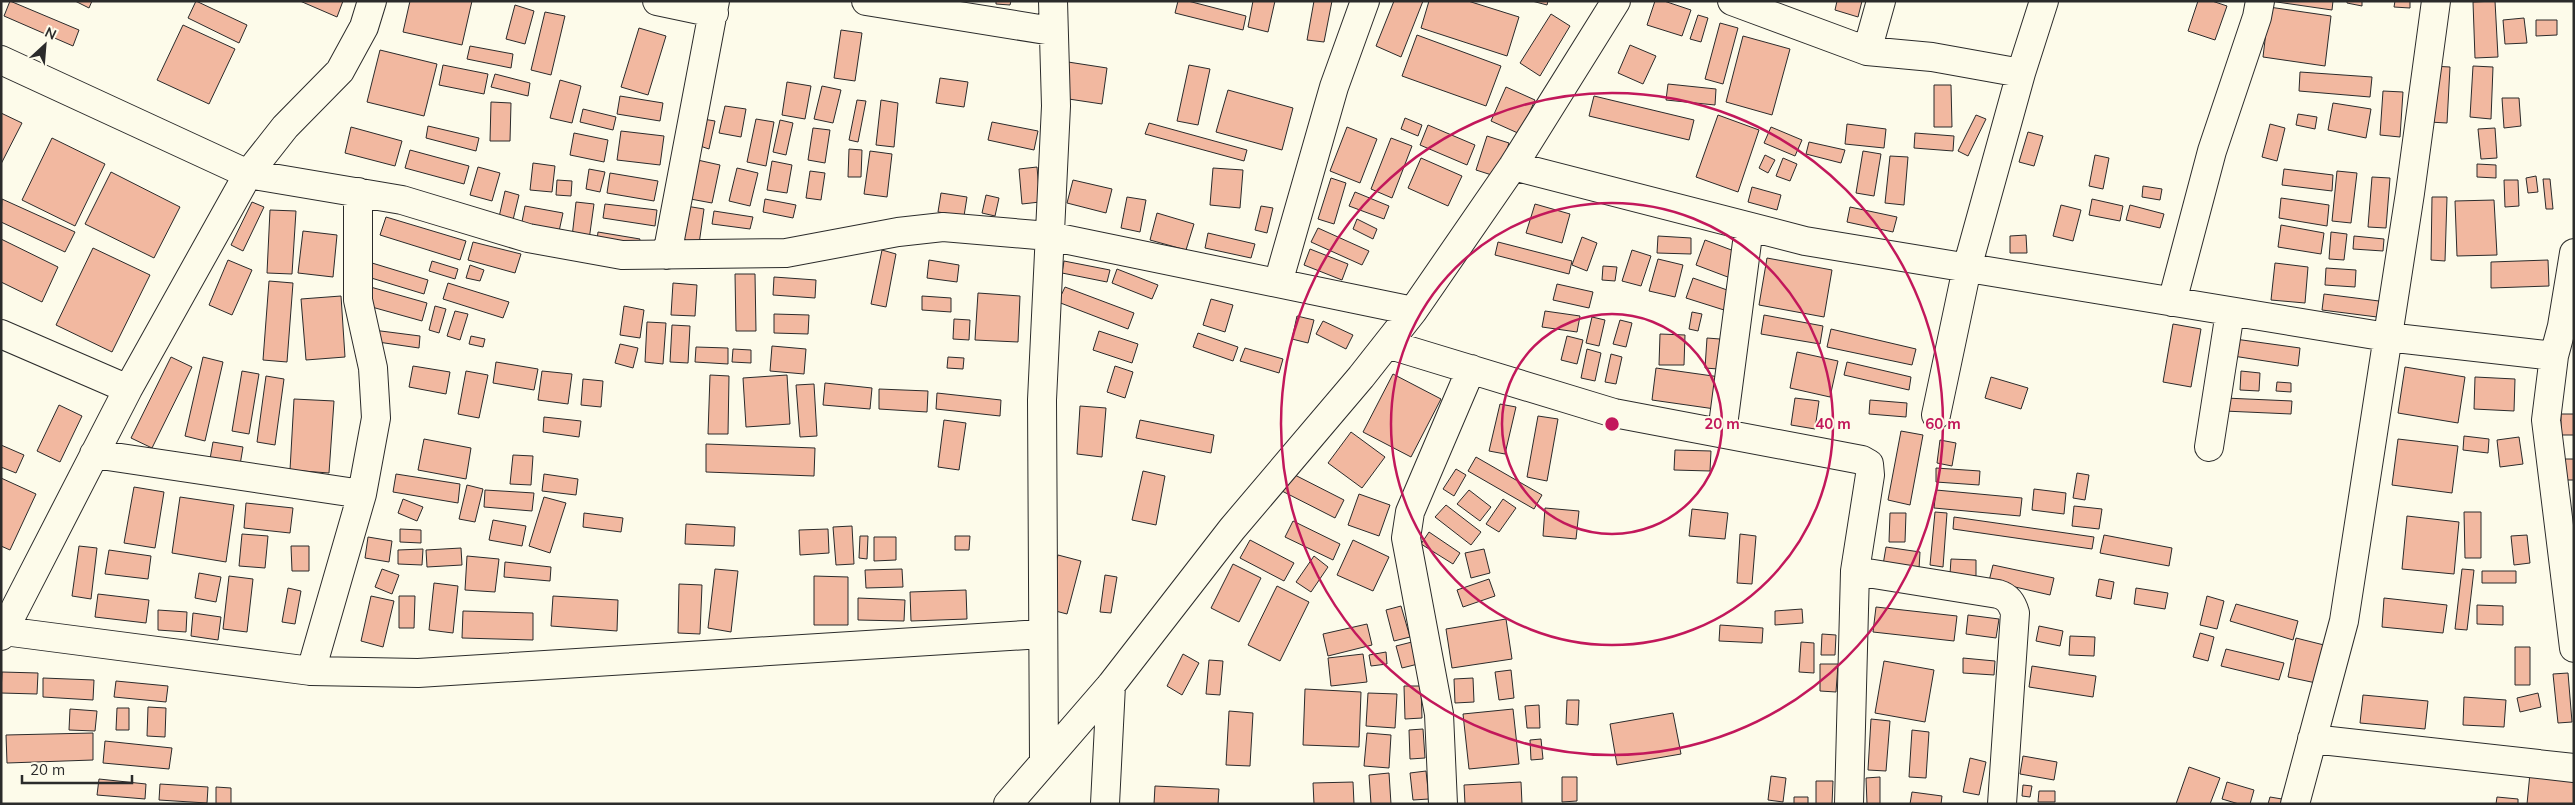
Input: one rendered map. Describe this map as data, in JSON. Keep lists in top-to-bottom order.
{
  "scale_bar": "20 m",
  "north": "top right",
  "rings": ["20 m", "40 m", "60 m"]
}
